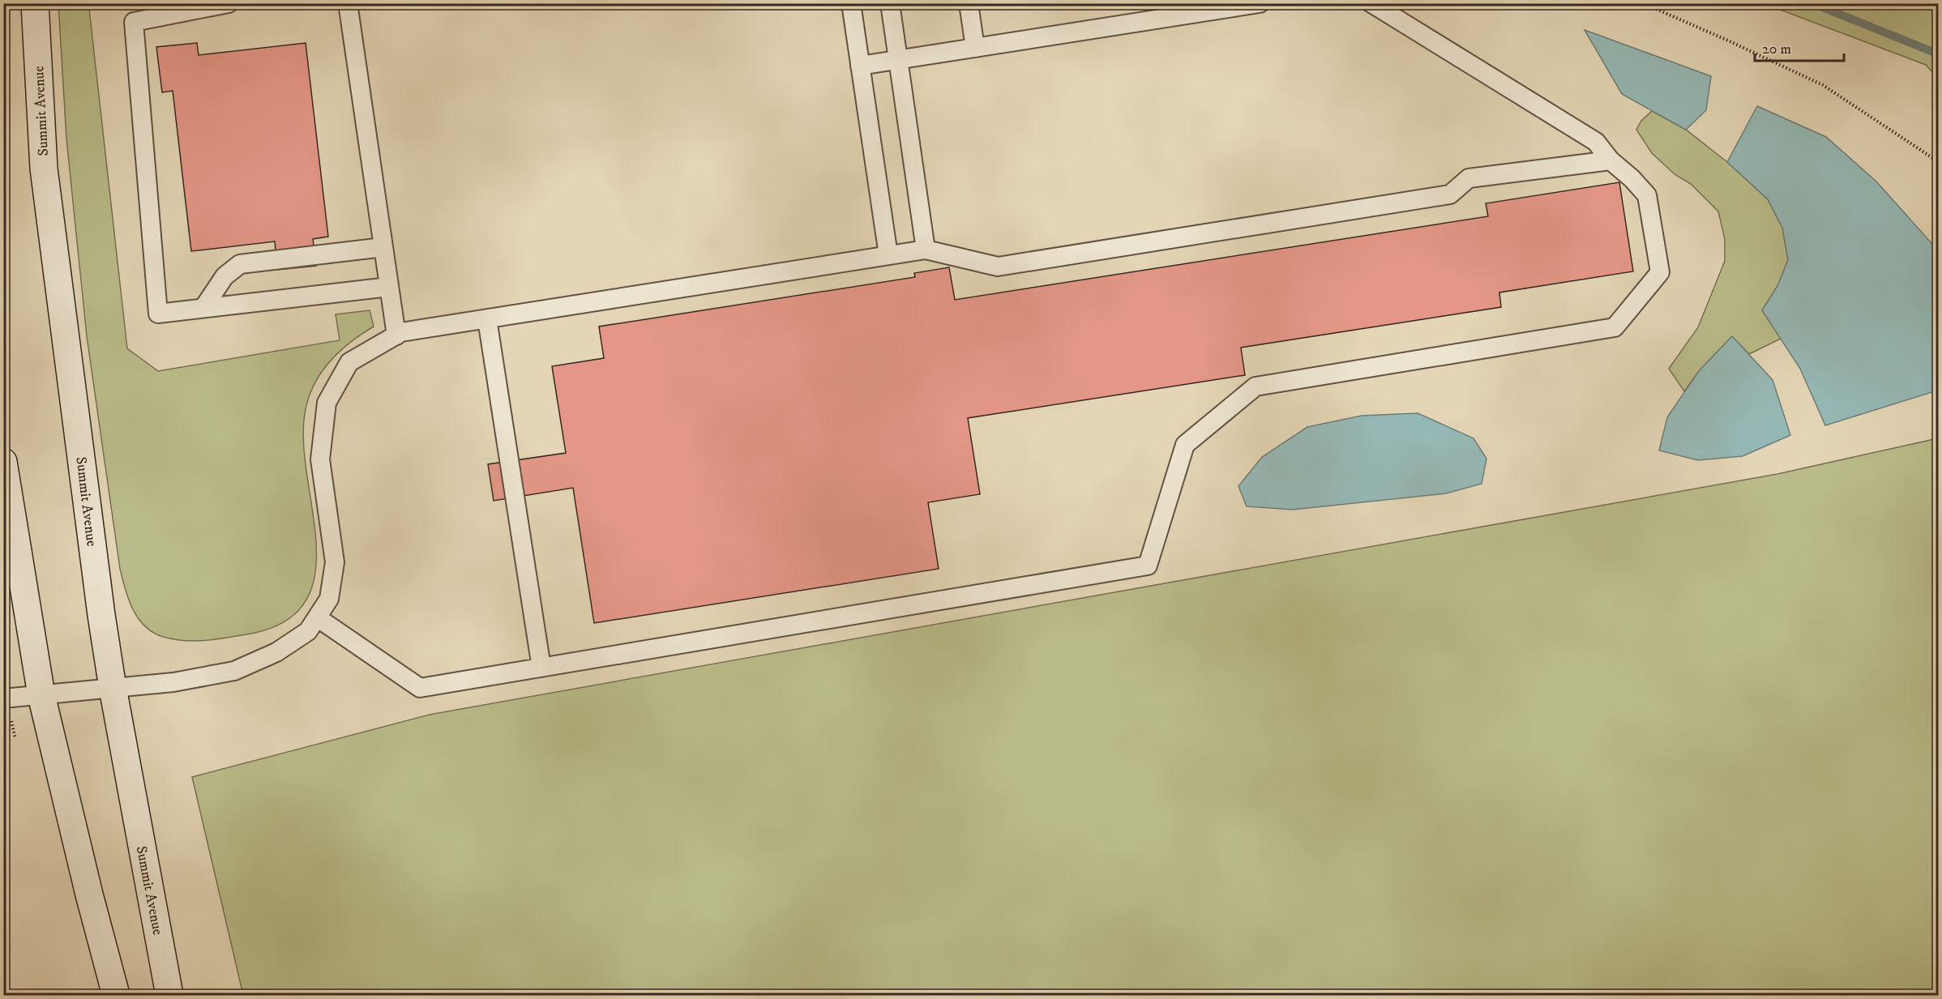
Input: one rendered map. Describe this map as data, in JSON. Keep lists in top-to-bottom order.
{
  "streets": {
    "main road": ["Summit Avenue"]
  },
  "scale_bar": "20 m"
}
